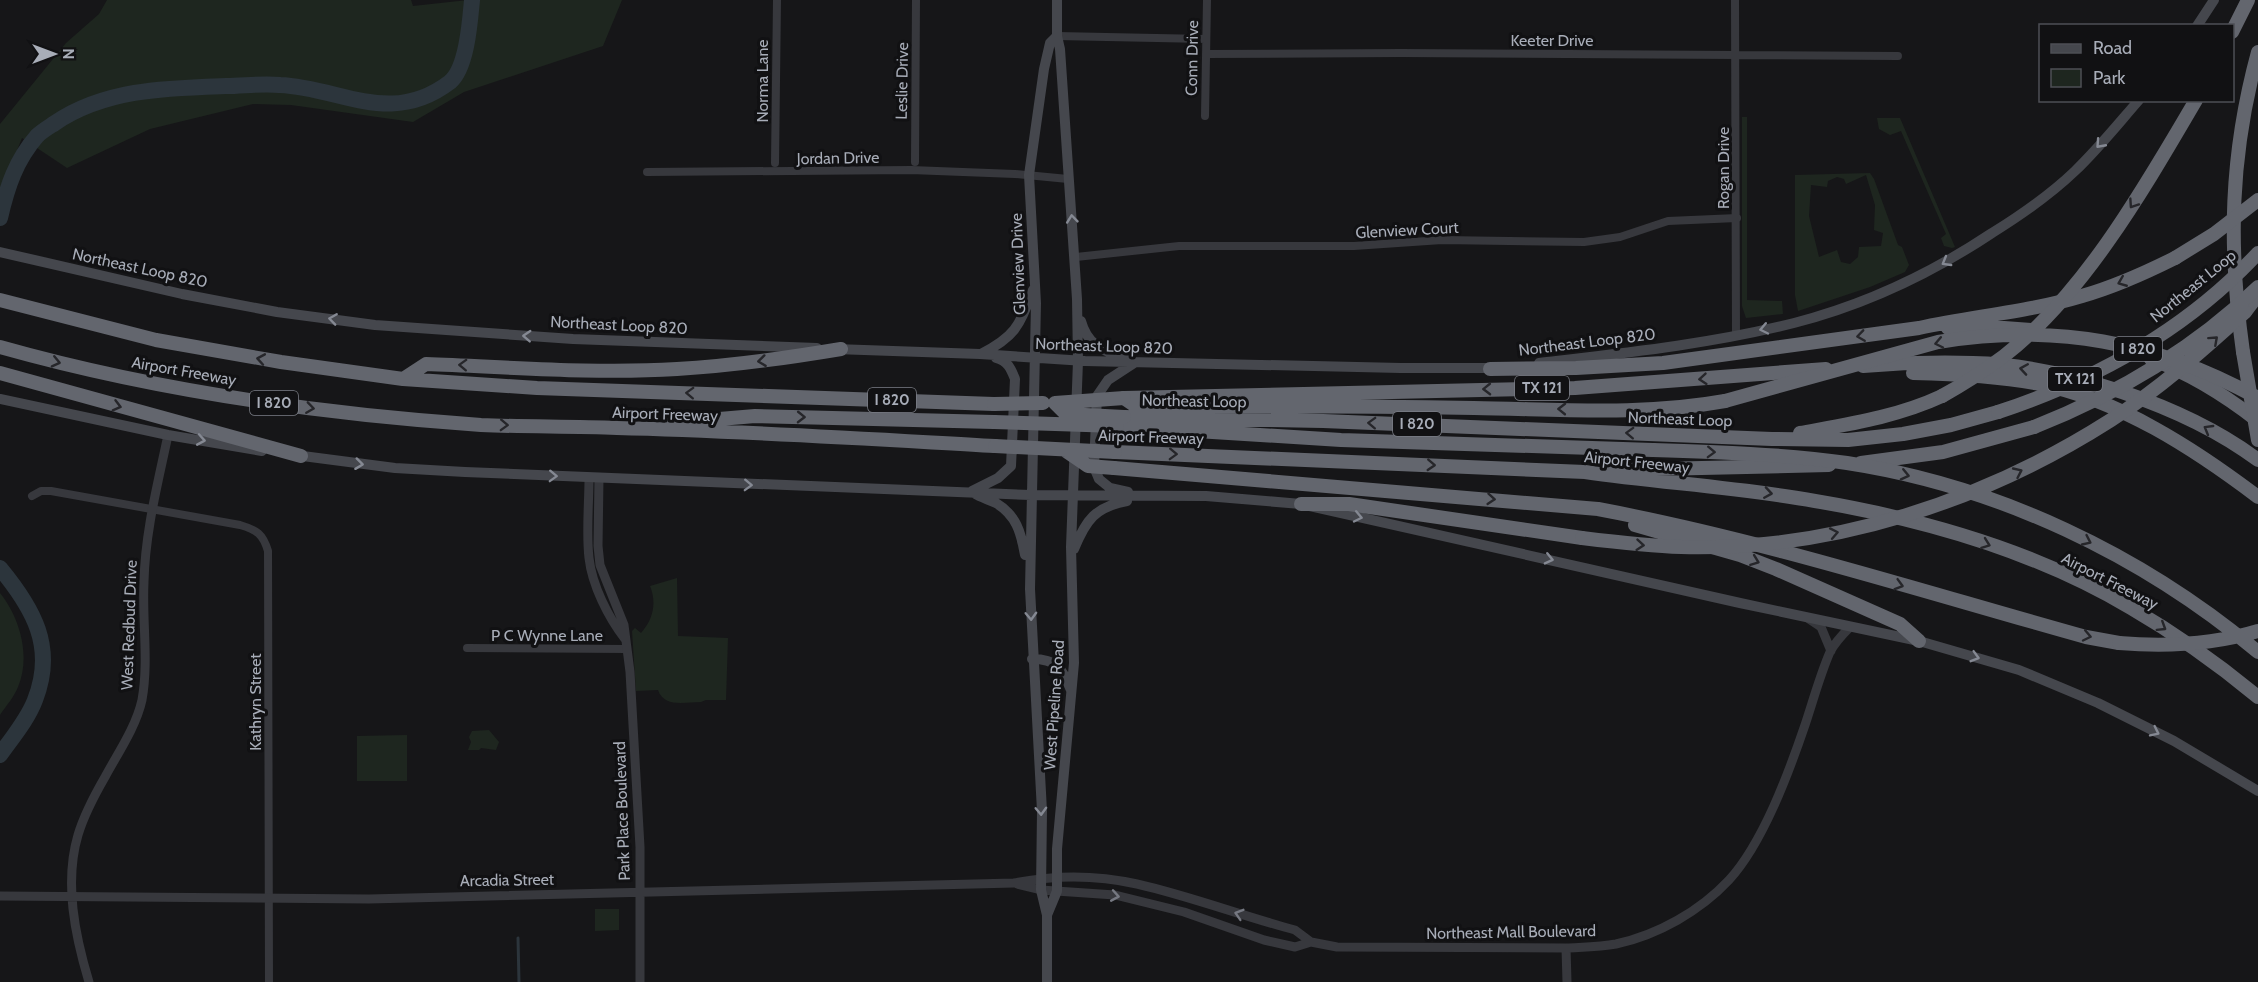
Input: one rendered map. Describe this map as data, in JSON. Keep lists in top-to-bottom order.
{
  "streets": {
    "highway": [
      "Northeast Loop",
      "I 820",
      "Airport Freeway",
      "TX 121"
    ],
    "main road": ["Glenview Drive", "Northeast Loop 820", "West Pipeline Road"],
    "street": [
      "Keeter Drive",
      "Conn Drive",
      "Norma Lane",
      "Leslie Drive",
      "Jordan Drive",
      "Rogan Drive",
      "Glenview Court",
      "West Redbud Drive",
      "P C Wynne Lane",
      "Kathryn Street",
      "Park Place Boulevard",
      "Arcadia Street",
      "Northeast Mall Boulevard"
    ]
  },
  "crossings": [
    ["Keeter Drive", "Conn Drive"],
    ["Keeter Drive", "Rogan Drive"],
    ["Jordan Drive", "Glenview Drive"],
    ["Rogan Drive", "Glenview Court"],
    ["Rogan Drive", "Northeast Loop 820"],
    ["Glenview Court", "Glenview Drive"],
    ["Glenview Drive", "Northeast Loop 820"],
    ["Glenview Drive", "West Pipeline Road"],
    ["Northeast Loop", "Airport Freeway"],
    ["I 820", "Airport Freeway"],
    ["West Redbud Drive", "Kathryn Street"],
    ["West Redbud Drive", "Arcadia Street"],
    ["P C Wynne Lane", "Park Place Boulevard"],
    ["Kathryn Street", "Arcadia Street"],
    ["West Pipeline Road", "Arcadia Street"],
    ["West Pipeline Road", "Northeast Mall Boulevard"],
    ["Park Place Boulevard", "Arcadia Street"],
    ["Arcadia Street", "Northeast Mall Boulevard"]
  ],
  "one_way": ["Northeast Loop 820"],
  "legend": ["Road", "Park"],
  "north": "right"
}
